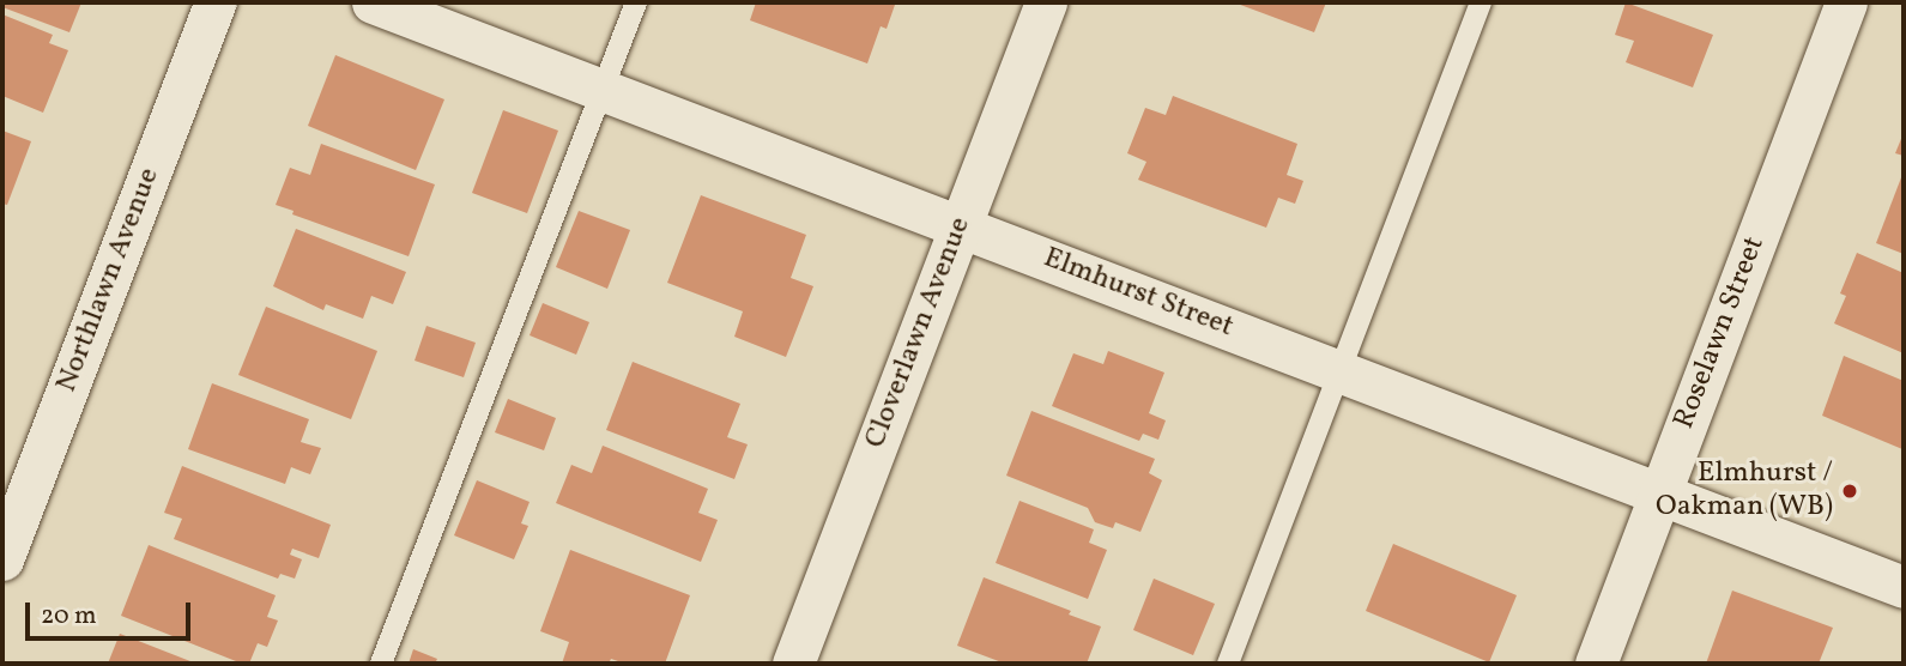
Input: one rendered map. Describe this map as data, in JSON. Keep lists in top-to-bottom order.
{
  "streets": {
    "street": [
      "Northlawn Avenue",
      "Elmhurst Street",
      "Cloverlawn Avenue",
      "Roselawn Street"
    ]
  },
  "crossings": [
    ["Elmhurst Street", "Cloverlawn Avenue"],
    ["Elmhurst Street", "Roselawn Street"]
  ],
  "places": ["Elmhurst / Oakman (WB)"],
  "scale_bar": "20 m"
}
